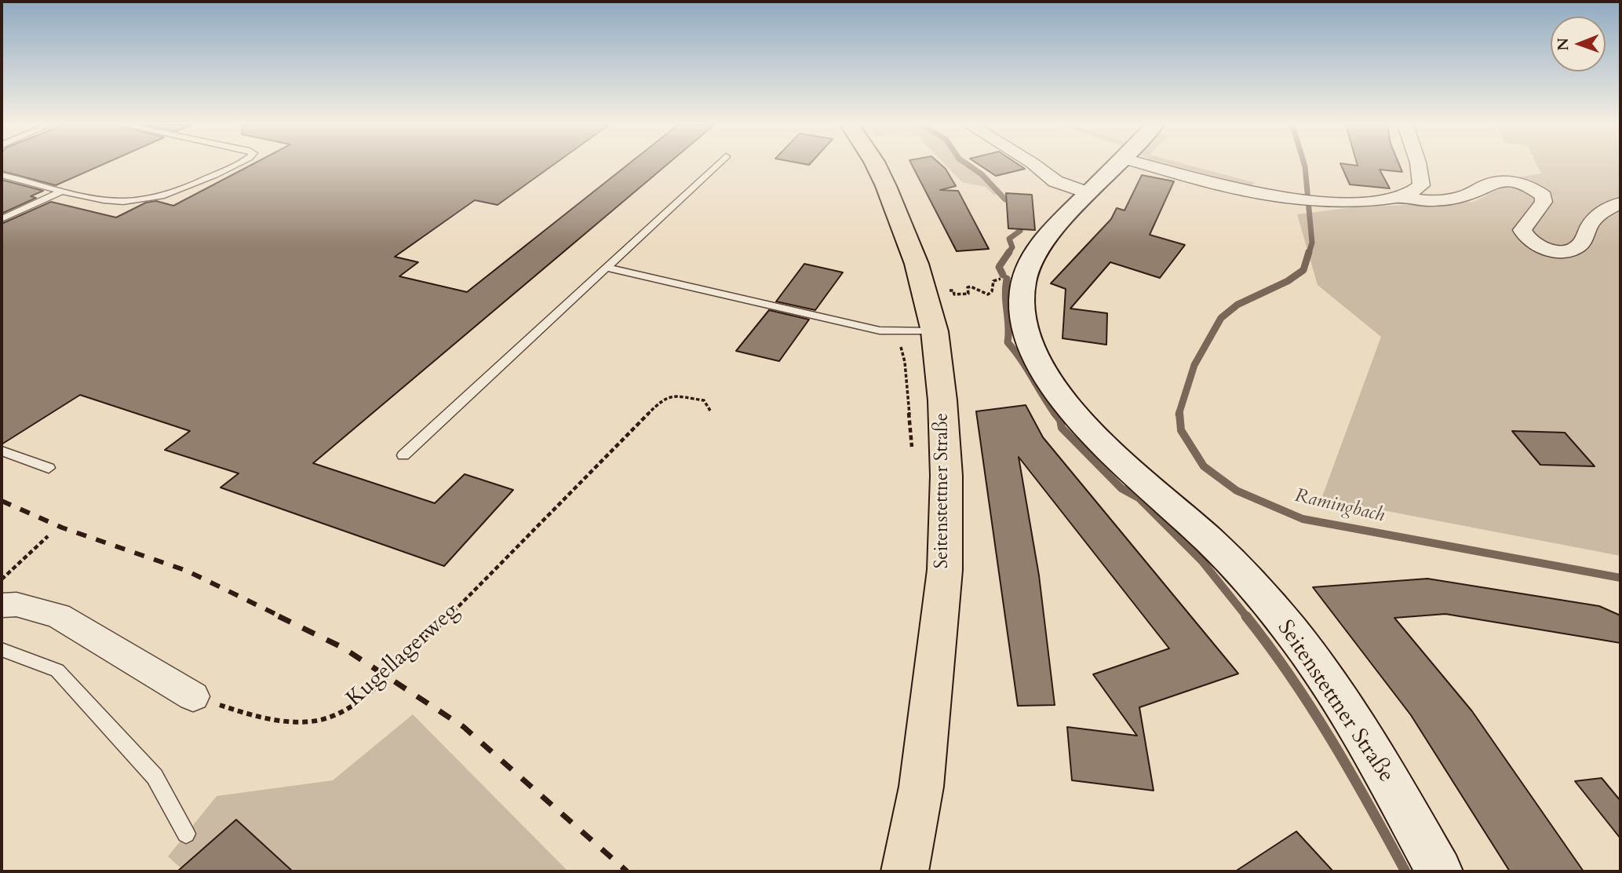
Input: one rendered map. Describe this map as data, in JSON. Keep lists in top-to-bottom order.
{
  "streets": {
    "main road": ["Seitenstettner Straße"],
    "path": ["Kugellagerweg"]
  },
  "water": ["Ramingbach"],
  "north": "left"
}
